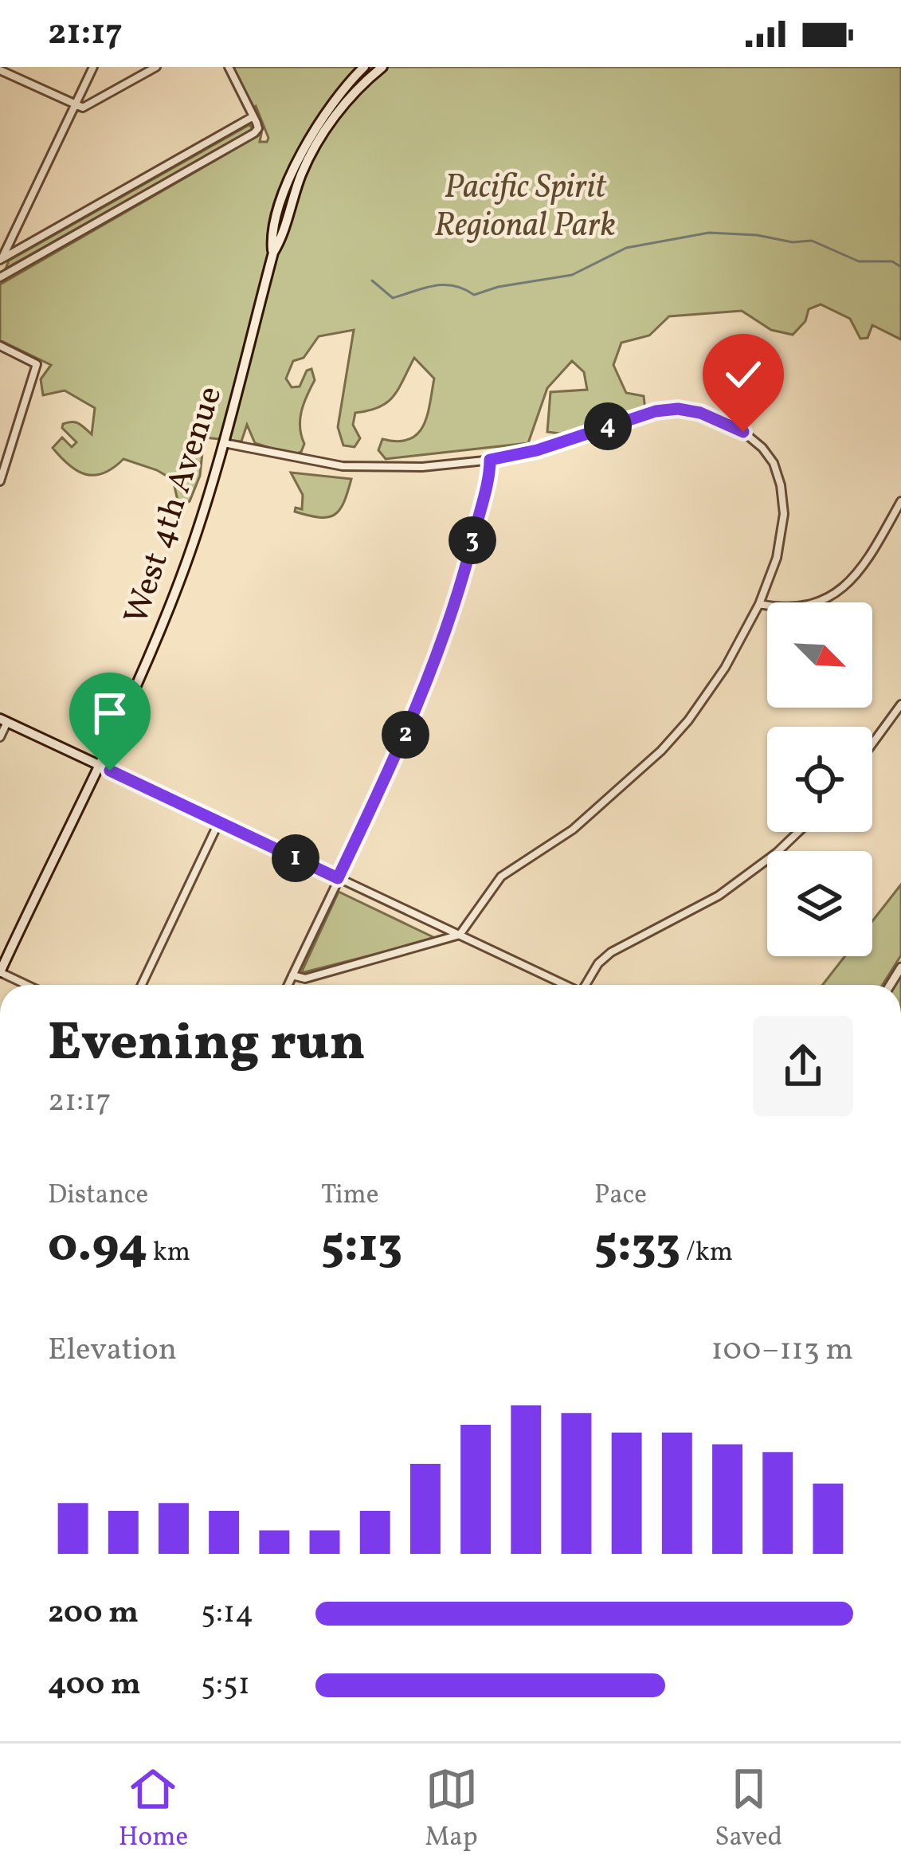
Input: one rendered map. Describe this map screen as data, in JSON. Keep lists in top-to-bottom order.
{
  "streets": {
    "main road": ["West 4th Avenue"]
  },
  "parks": ["Pacific Spirit Regional Park"],
  "north": "bottom right",
  "page": {
    "status": "21:17",
    "pins": [
      "4",
      "3",
      "2",
      "1"
    ],
    "heading": ["Evening run", "21:17"],
    "stats": [
      ["Distance", "0.94 km"],
      ["Time", "5:13"],
      ["Pace", "5:33 /km"]
    ],
    "chart": ["Elevation", "100–113 m"],
    "list": [
      {
        "name": "200 m",
        "note": "5:14"
      },
      {
        "name": "400 m",
        "note": "5:51"
      }
    ],
    "tabs": ["Home", "Map", "Saved"]
  }
}
